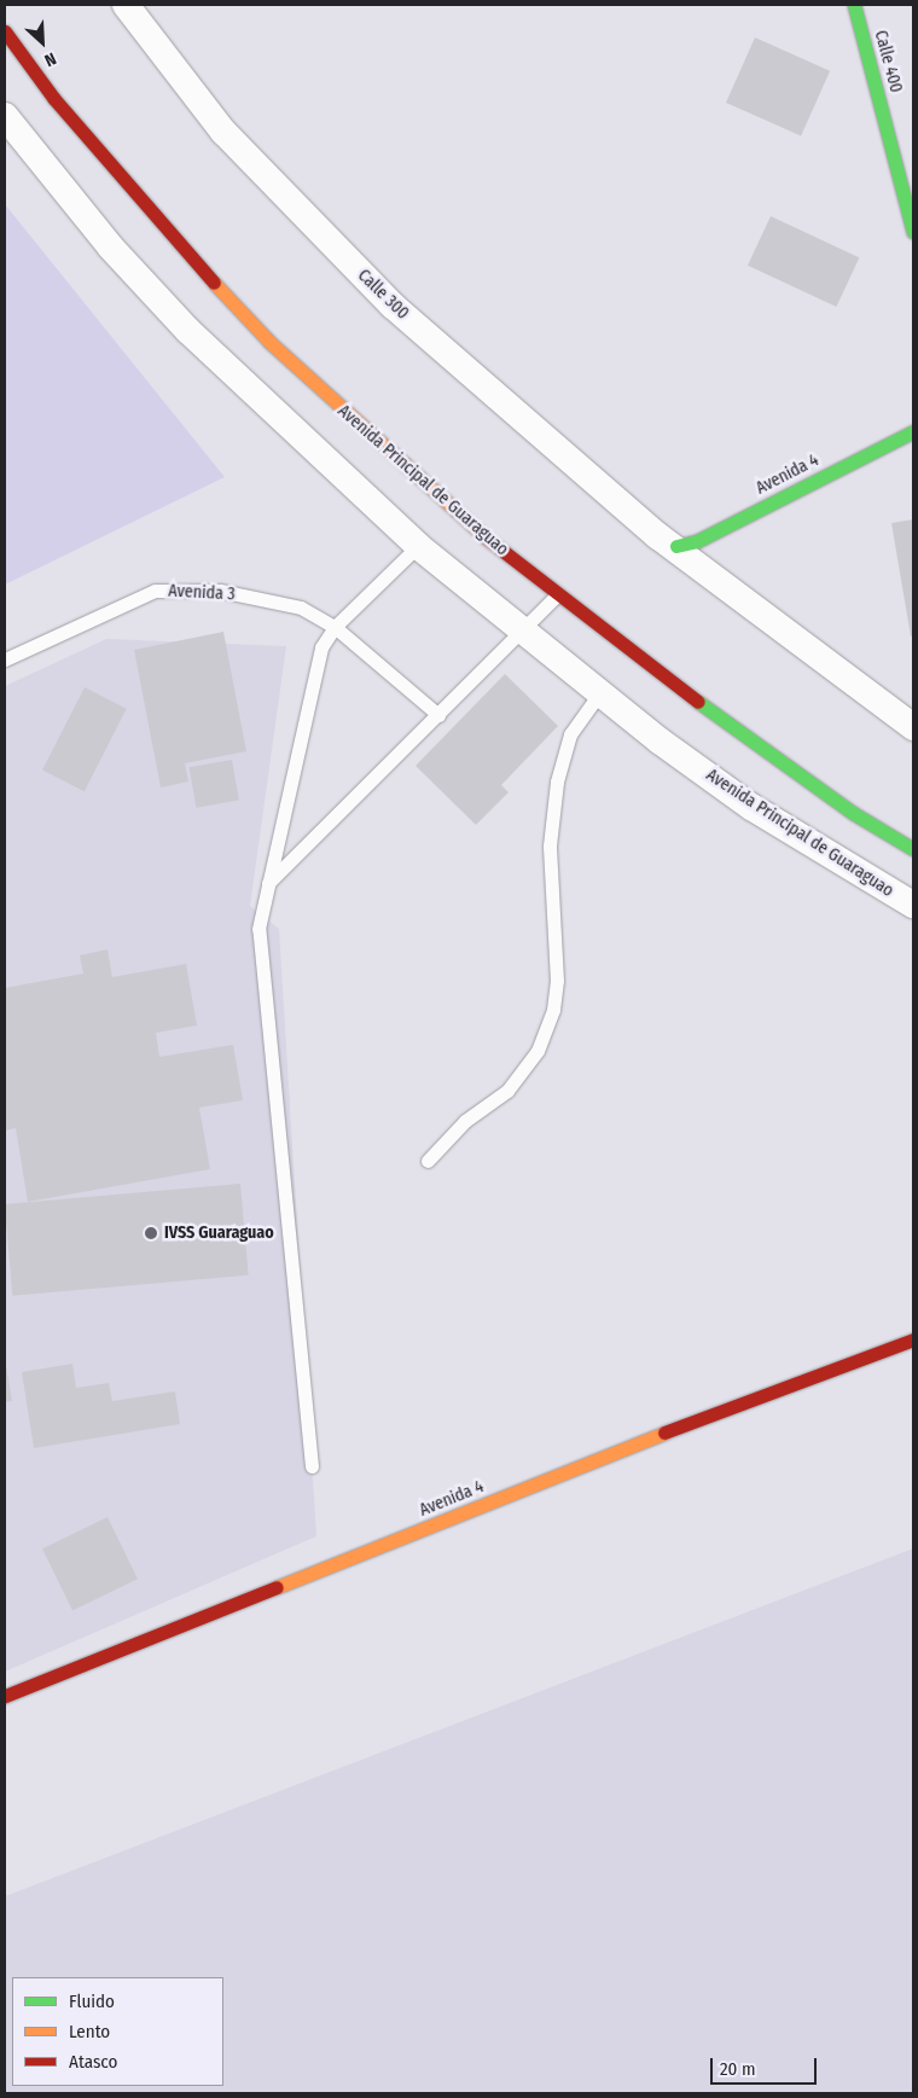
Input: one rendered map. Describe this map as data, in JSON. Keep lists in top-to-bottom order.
{
  "streets": {
    "street": [
      "Calle 400",
      "Calle 300",
      "Avenida 4",
      "Avenida Principal de Guaraguao"
    ],
    "lane": ["Avenida 3"]
  },
  "crossings": [
    ["Calle 300", "Avenida 4"]
  ],
  "places": ["IVSS Guaraguao"],
  "legend": ["Fluido", "Lento", "Atasco"],
  "scale_bar": "20 m",
  "north": "bottom right"
}
